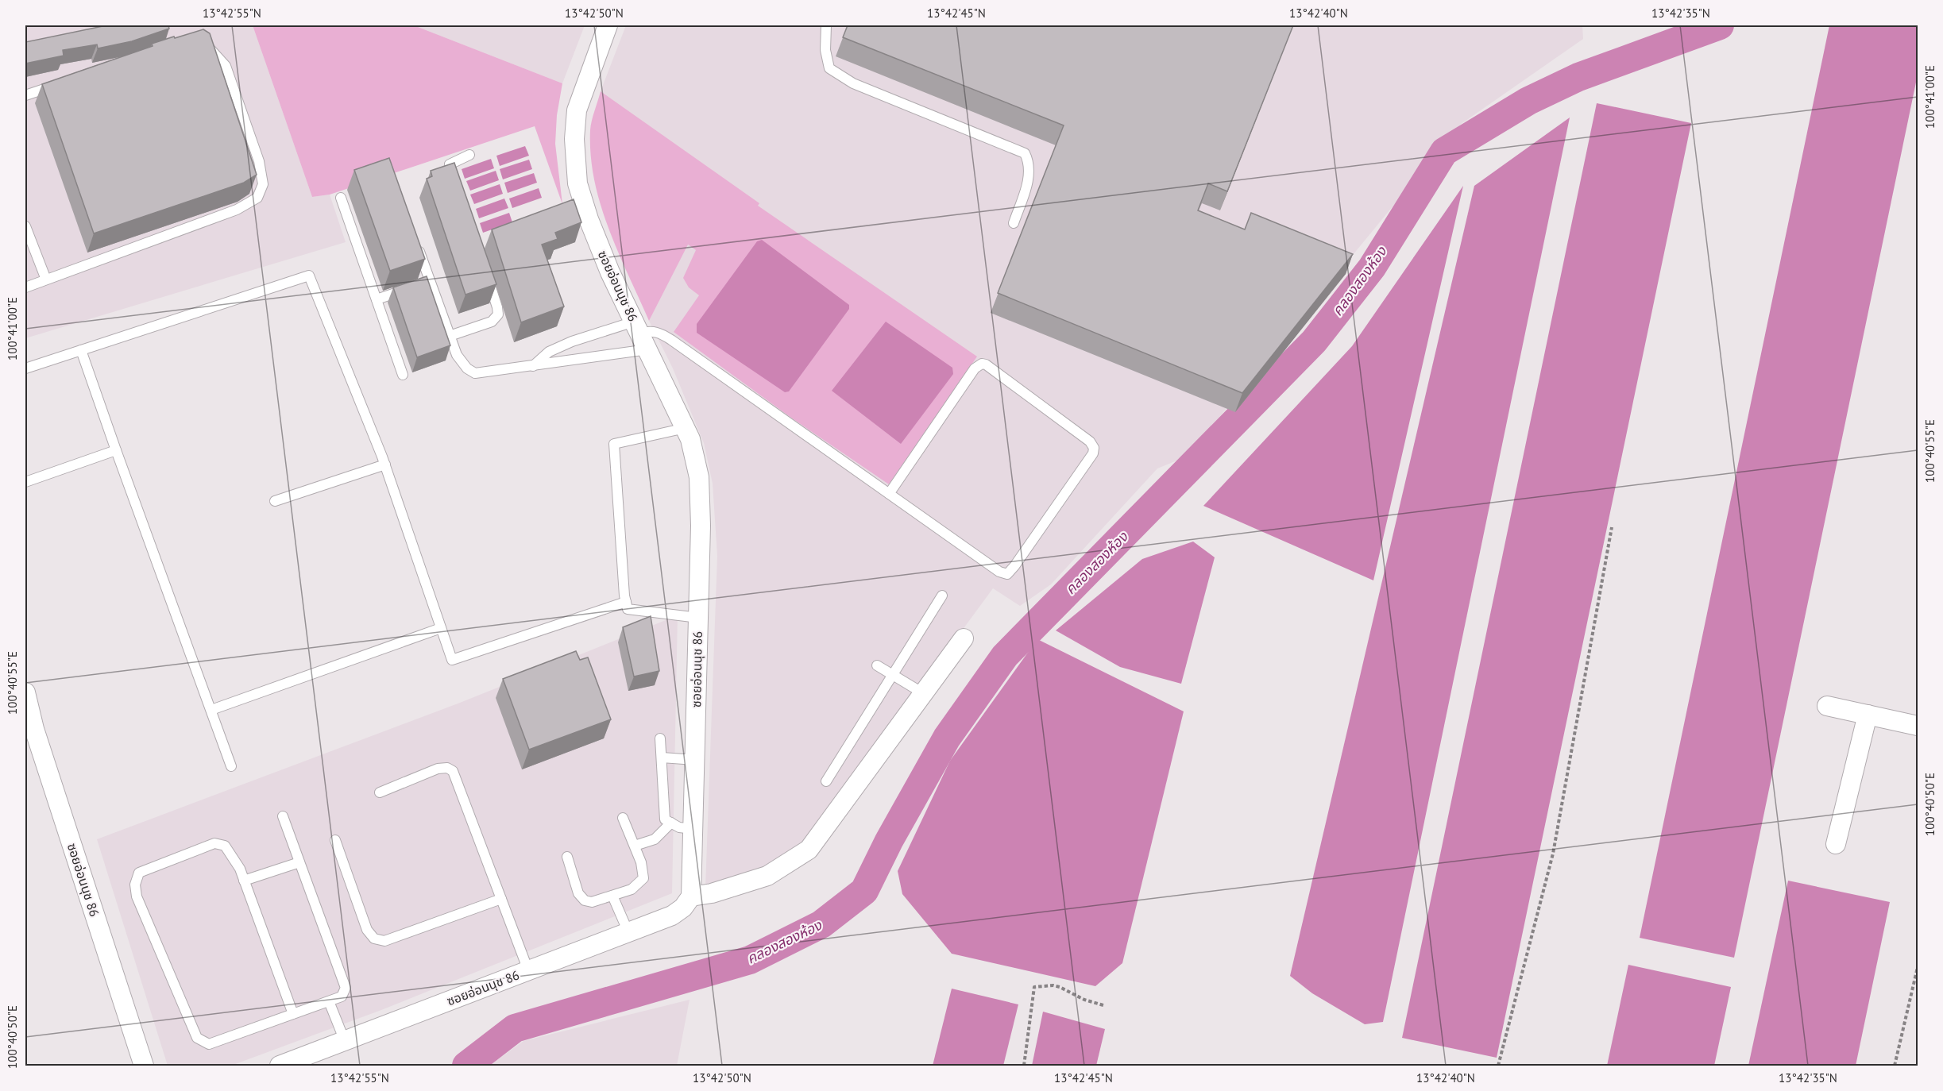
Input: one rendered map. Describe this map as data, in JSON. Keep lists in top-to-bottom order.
{
  "streets": {
    "street": ["ซอยอ่อนนุช 86"]
  },
  "water": ["คลองสองห้อง"],
  "coordinates": [
    "13°42'55\"N",
    "13°42'50\"N",
    "13°42'45\"N",
    "13°42'40\"N",
    "13°42'35\"N",
    "100°41'00\"E",
    "100°40'55\"E",
    "100°40'50\"E"
  ]
}
